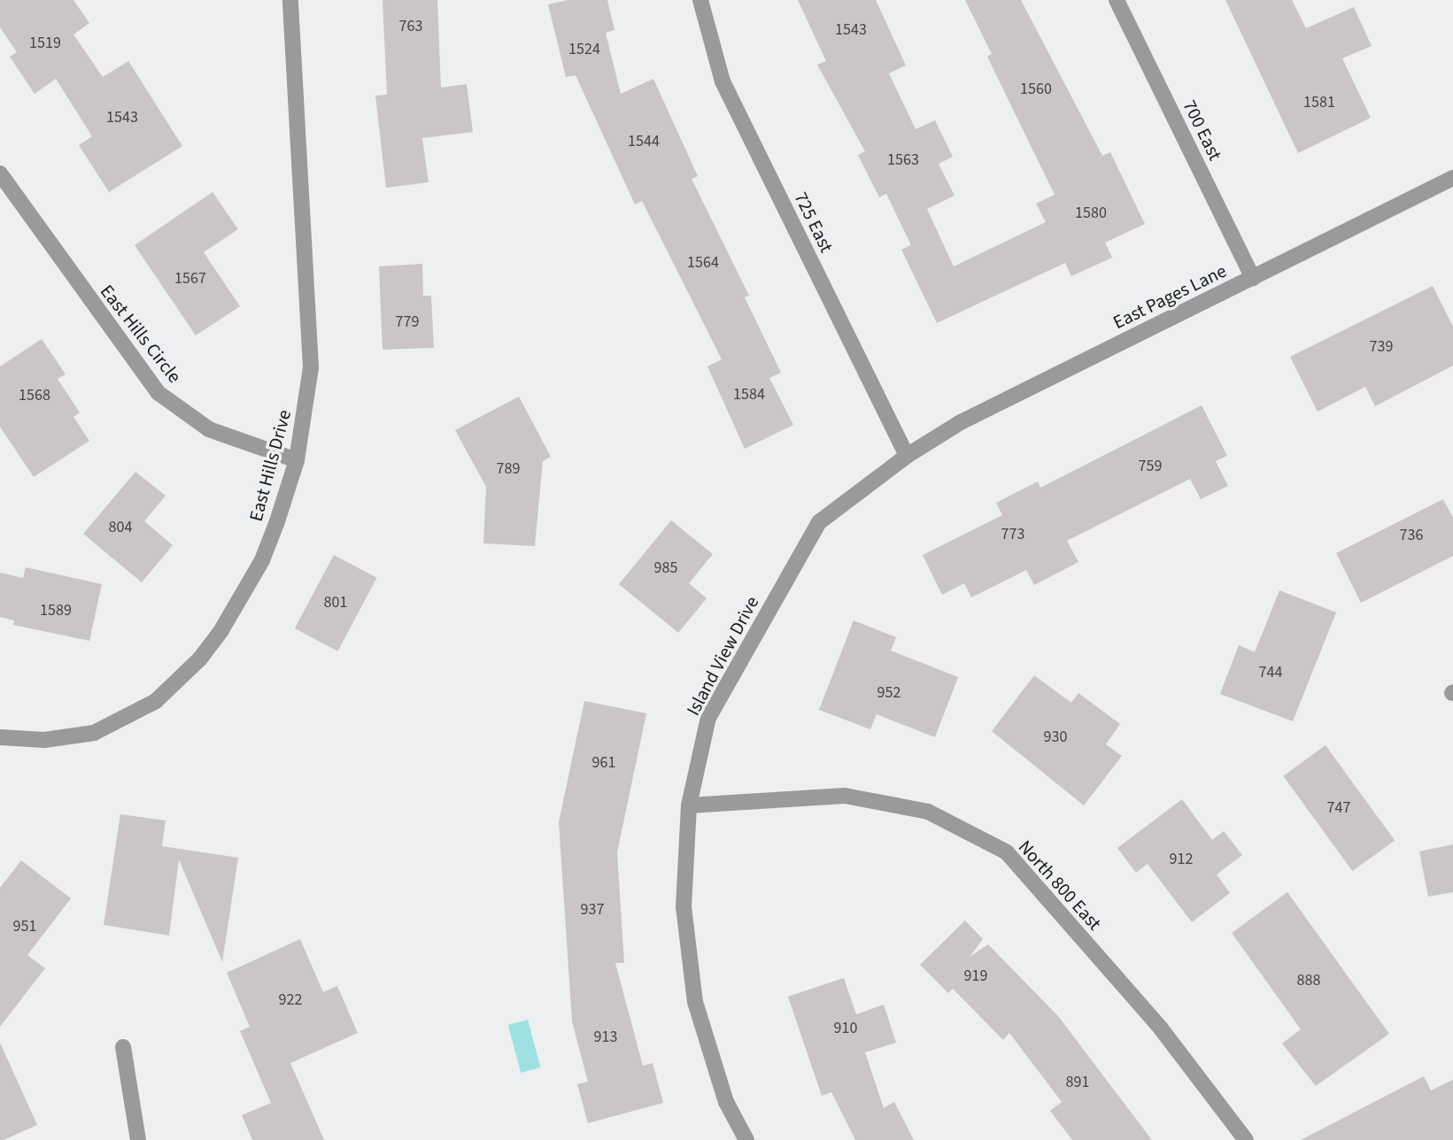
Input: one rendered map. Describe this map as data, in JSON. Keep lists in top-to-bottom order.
{
  "streets": {
    "street": [
      "700 East",
      "725 East",
      "East Pages Lane",
      "East Hills Circle",
      "East Hills Drive",
      "Island View Drive",
      "North 800 East"
    ]
  },
  "crossings": [
    ["700 East", "East Pages Lane"],
    ["725 East", "East Pages Lane"],
    ["725 East", "Island View Drive"],
    ["East Pages Lane", "Island View Drive"],
    ["East Hills Circle", "East Hills Drive"],
    ["Island View Drive", "North 800 East"]
  ],
  "house_numbers": [
    "763",
    "1543",
    "1519",
    "1524",
    "1560",
    "1581",
    "1543",
    "1544",
    "1563",
    "1580",
    "1564",
    "1567",
    "779",
    "739",
    "1584",
    "1568",
    "759",
    "789",
    "804",
    "773",
    "736",
    "985",
    "801",
    "1589",
    "744",
    "952",
    "930",
    "961",
    "747",
    "912",
    "937",
    "951",
    "919",
    "888",
    "922",
    "910",
    "913",
    "891"
  ]
}
